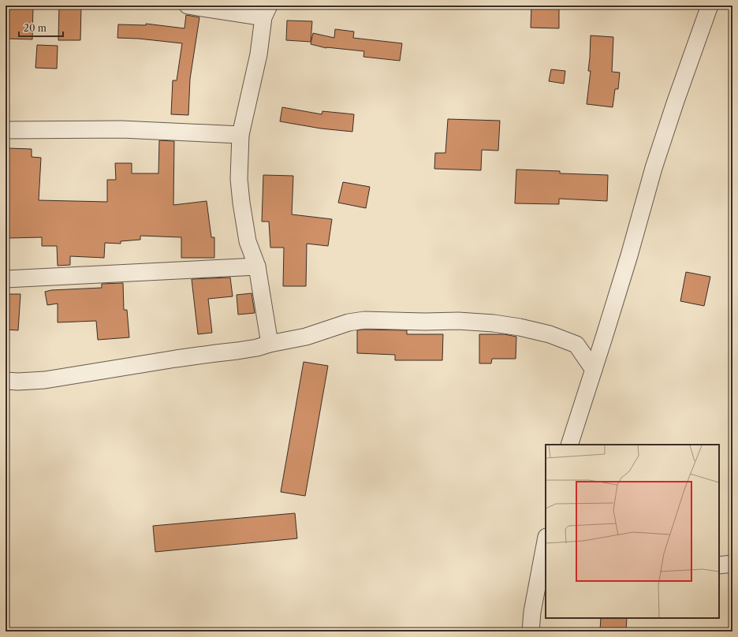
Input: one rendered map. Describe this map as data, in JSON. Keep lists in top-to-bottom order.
{
  "scale_bar": "20 m"
}
